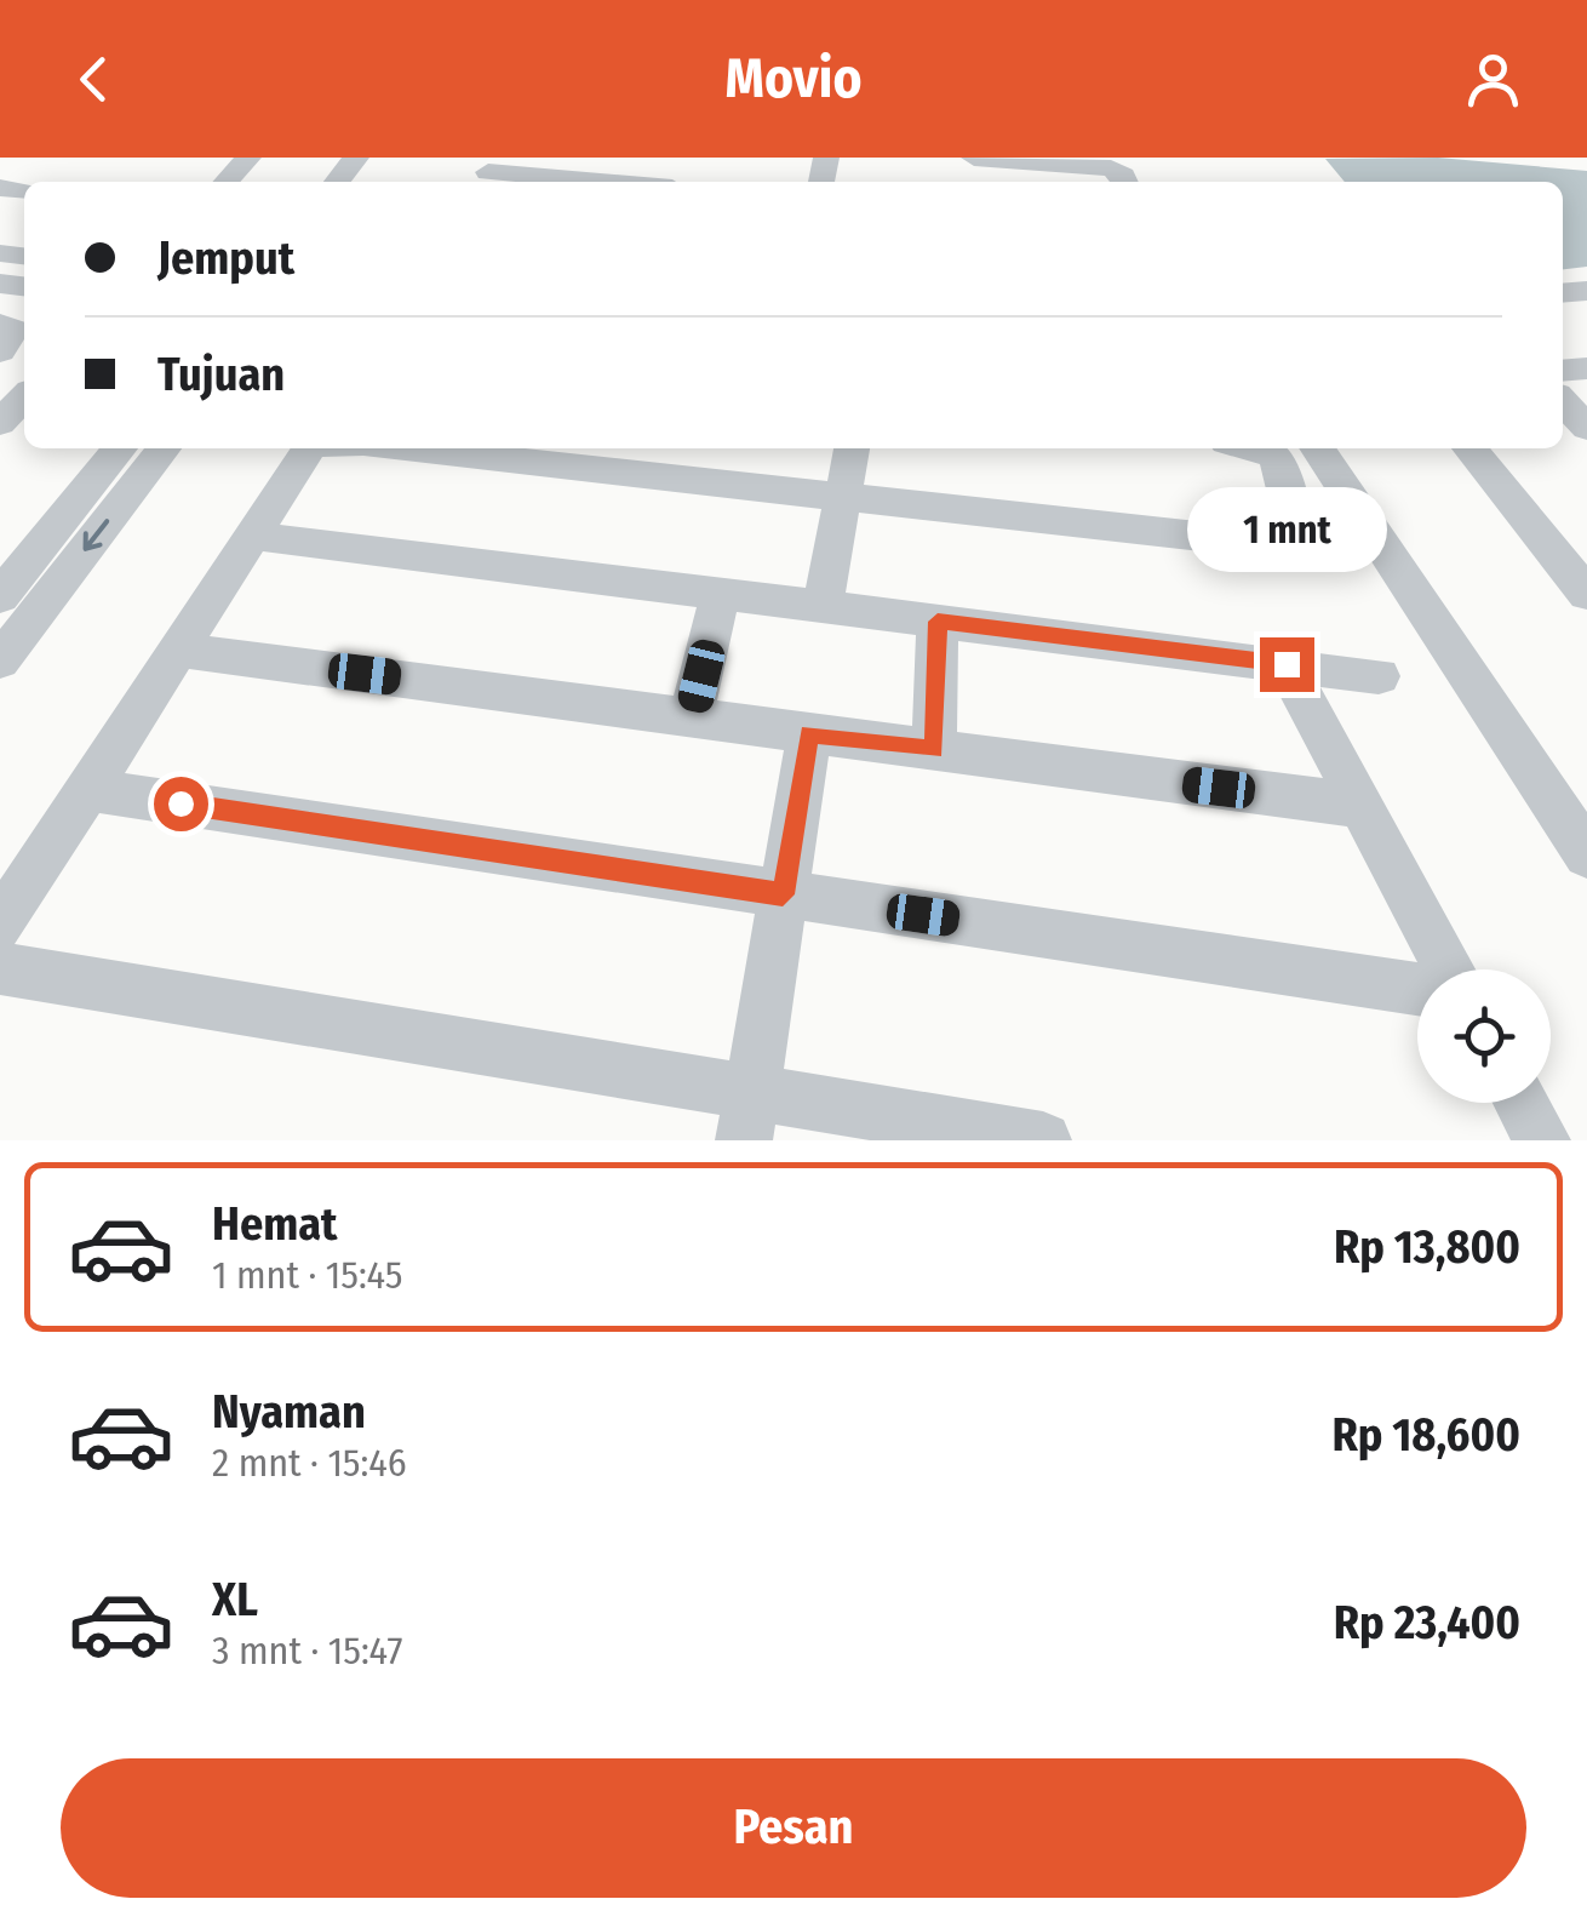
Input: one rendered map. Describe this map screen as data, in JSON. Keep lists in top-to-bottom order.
{
  "page": {
    "header": "Movio",
    "banner": ["Jemput", "Tujuan"],
    "bubble": "1 mnt",
    "list": [
      {
        "name": "Hemat",
        "note": "1 mnt · 15:45",
        "value": "Rp 13,800"
      },
      {
        "name": "Nyaman",
        "note": "2 mnt · 15:46",
        "value": "Rp 18,600"
      },
      {
        "name": "XL",
        "note": "3 mnt · 15:47",
        "value": "Rp 23,400"
      }
    ],
    "buttons": "Pesan"
  }
}
